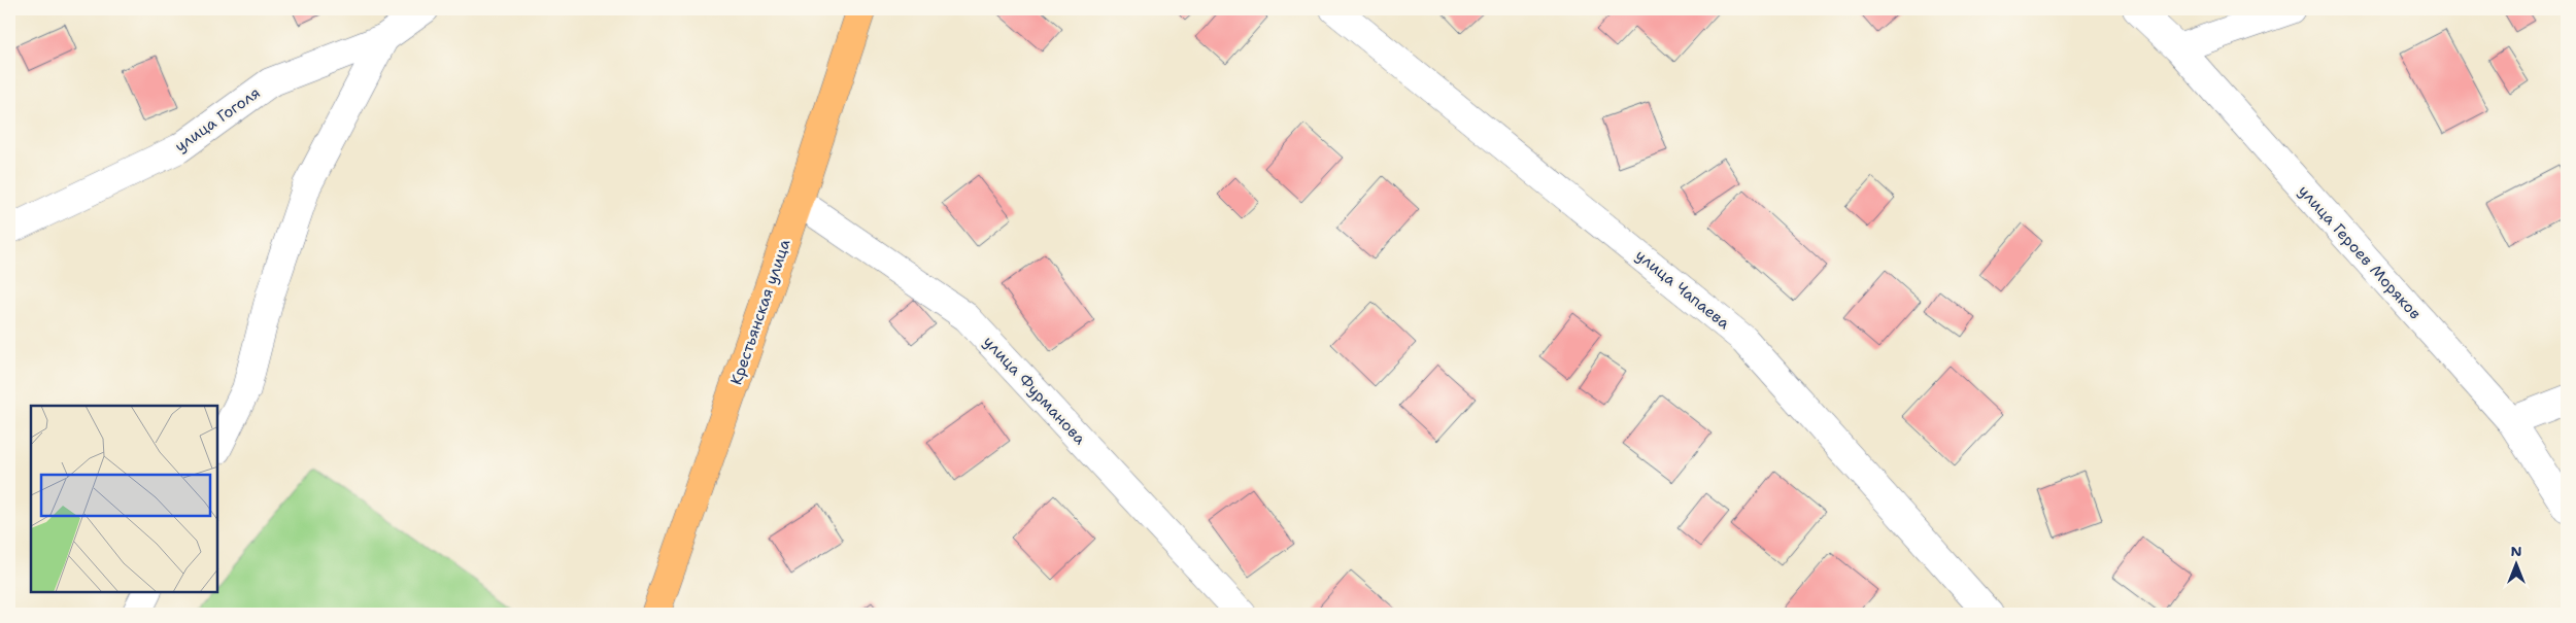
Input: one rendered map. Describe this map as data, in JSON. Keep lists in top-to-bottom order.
{
  "streets": {
    "main road": ["Крестьянская улица"],
    "street": [
      "улица Гоголя",
      "улица Героев Моряков",
      "улица Чапаева",
      "улица Фурманова"
    ]
  },
  "crossings": [
    ["Крестьянская улица", "улица Фурманова"]
  ],
  "north": "top"
}
